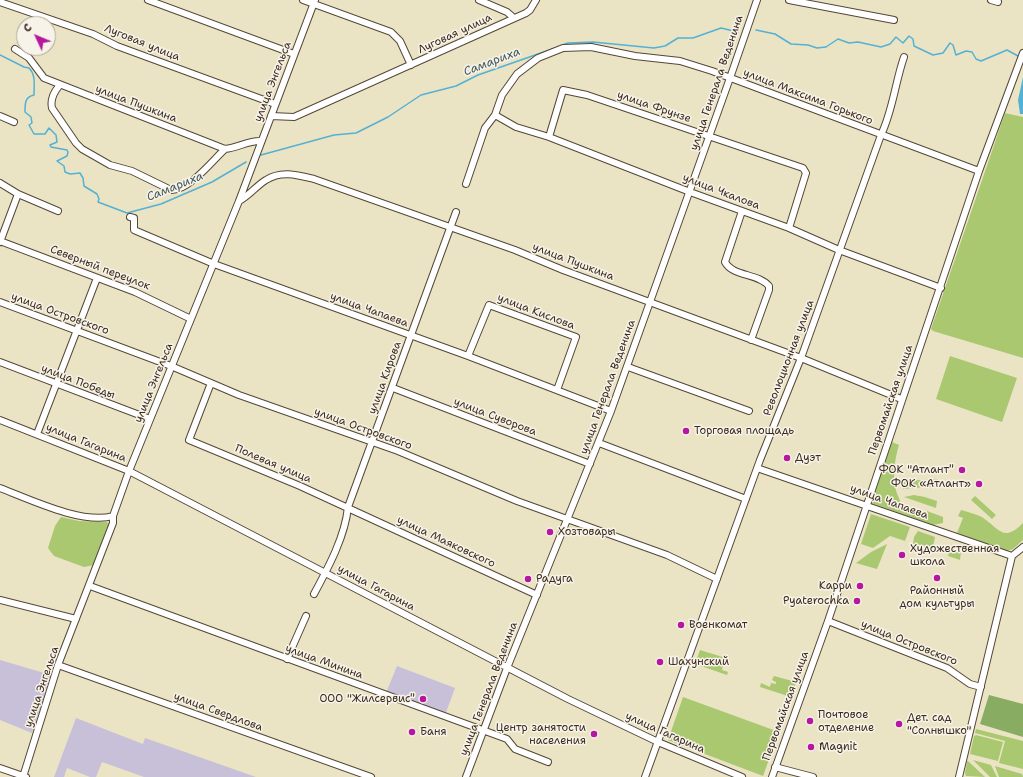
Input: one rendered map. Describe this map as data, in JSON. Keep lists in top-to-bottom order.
{
  "streets": {
    "street": [
      "Луговая улица",
      "улица Энгельса",
      "улица Генерала Веденина",
      "улица Максима Горького",
      "улица Пушкина",
      "улица Фрунзе",
      "улица Чкалова",
      "Северный переулок",
      "улица Чапаева",
      "улица Кислова",
      "улица Островского",
      "Революционная улица",
      "улица Кирова",
      "улица Победы",
      "Первомайская улица",
      "улица Суворова",
      "улица Гагарина",
      "Полевая улица",
      "улица Маяковского",
      "улица Минина",
      "улица Свердлова"
    ]
  },
  "crossings": [
    ["Луговая улица", "улица Энгельса"],
    ["улица Энгельса", "улица Пушкина"],
    ["улица Энгельса", "Северный переулок"],
    ["улица Энгельса", "улица Чапаева"],
    ["улица Энгельса", "улица Островского"],
    ["улица Энгельса", "улица Победы"],
    ["улица Энгельса", "улица Гагарина"],
    ["улица Энгельса", "улица Минина"],
    ["улица Энгельса", "улица Свердлова"],
    ["улица Генерала Веденина", "улица Максима Горького"],
    ["улица Генерала Веденина", "улица Пушкина"],
    ["улица Генерала Веденина", "улица Фрунзе"],
    ["улица Генерала Веденина", "улица Чкалова"],
    ["улица Генерала Веденина", "улица Чапаева"],
    ["улица Генерала Веденина", "улица Островского"],
    ["улица Генерала Веденина", "улица Суворова"],
    ["улица Генерала Веденина", "улица Гагарина"],
    ["улица Генерала Веденина", "улица Маяковского"],
    ["улица Генерала Веденина", "улица Минина"],
    ["улица Максима Горького", "улица Чкалова"],
    ["улица Максима Горького", "Революционная улица"],
    ["улица Максима Горького", "Первомайская улица"],
    ["улица Пушкина", "Революционная улица"],
    ["улица Пушкина", "улица Кирова"],
    ["улица Пушкина", "Первомайская улица"],
    ["улица Фрунзе", "улица Чкалова"],
    ["улица Чкалова", "Революционная улица"],
    ["улица Чкалова", "Первомайская улица"],
    ["улица Чапаева", "улица Кислова"],
    ["улица Чапаева", "Революционная улица"],
    ["улица Чапаева", "улица Кирова"],
    ["улица Чапаева", "Первомайская улица"],
    ["улица Островского", "Революционная улица"],
    ["улица Островского", "улица Кирова"],
    ["улица Островского", "Первомайская улица"],
    ["улица Островского", "Полевая улица"],
    ["Революционная улица", "улица Гагарина"],
    ["улица Кирова", "улица Суворова"],
    ["улица Кирова", "улица Гагарина"],
    ["улица Кирова", "Полевая улица"],
    ["улица Кирова", "улица Маяковского"],
    ["Полевая улица", "улица Маяковского"]
  ],
  "water": ["Самариха"],
  "places": [
    "Торговая площадь",
    "Дуэт",
    "ФОК \"Атлант\"",
    "ФОК «Атлант»",
    "Хозтовары",
    "Художественная школа",
    "Районный дом культуры",
    "Радуга",
    "Карри",
    "Pyaterochka",
    "Военкомат",
    "Шахунский",
    "ООО \"Жилсервис\"",
    "Почтовое отделение",
    "Дет. сад \"Солнышко\"",
    "Баня",
    "Центр занятости населения",
    "Magnit"
  ],
  "north": "top left"
}
